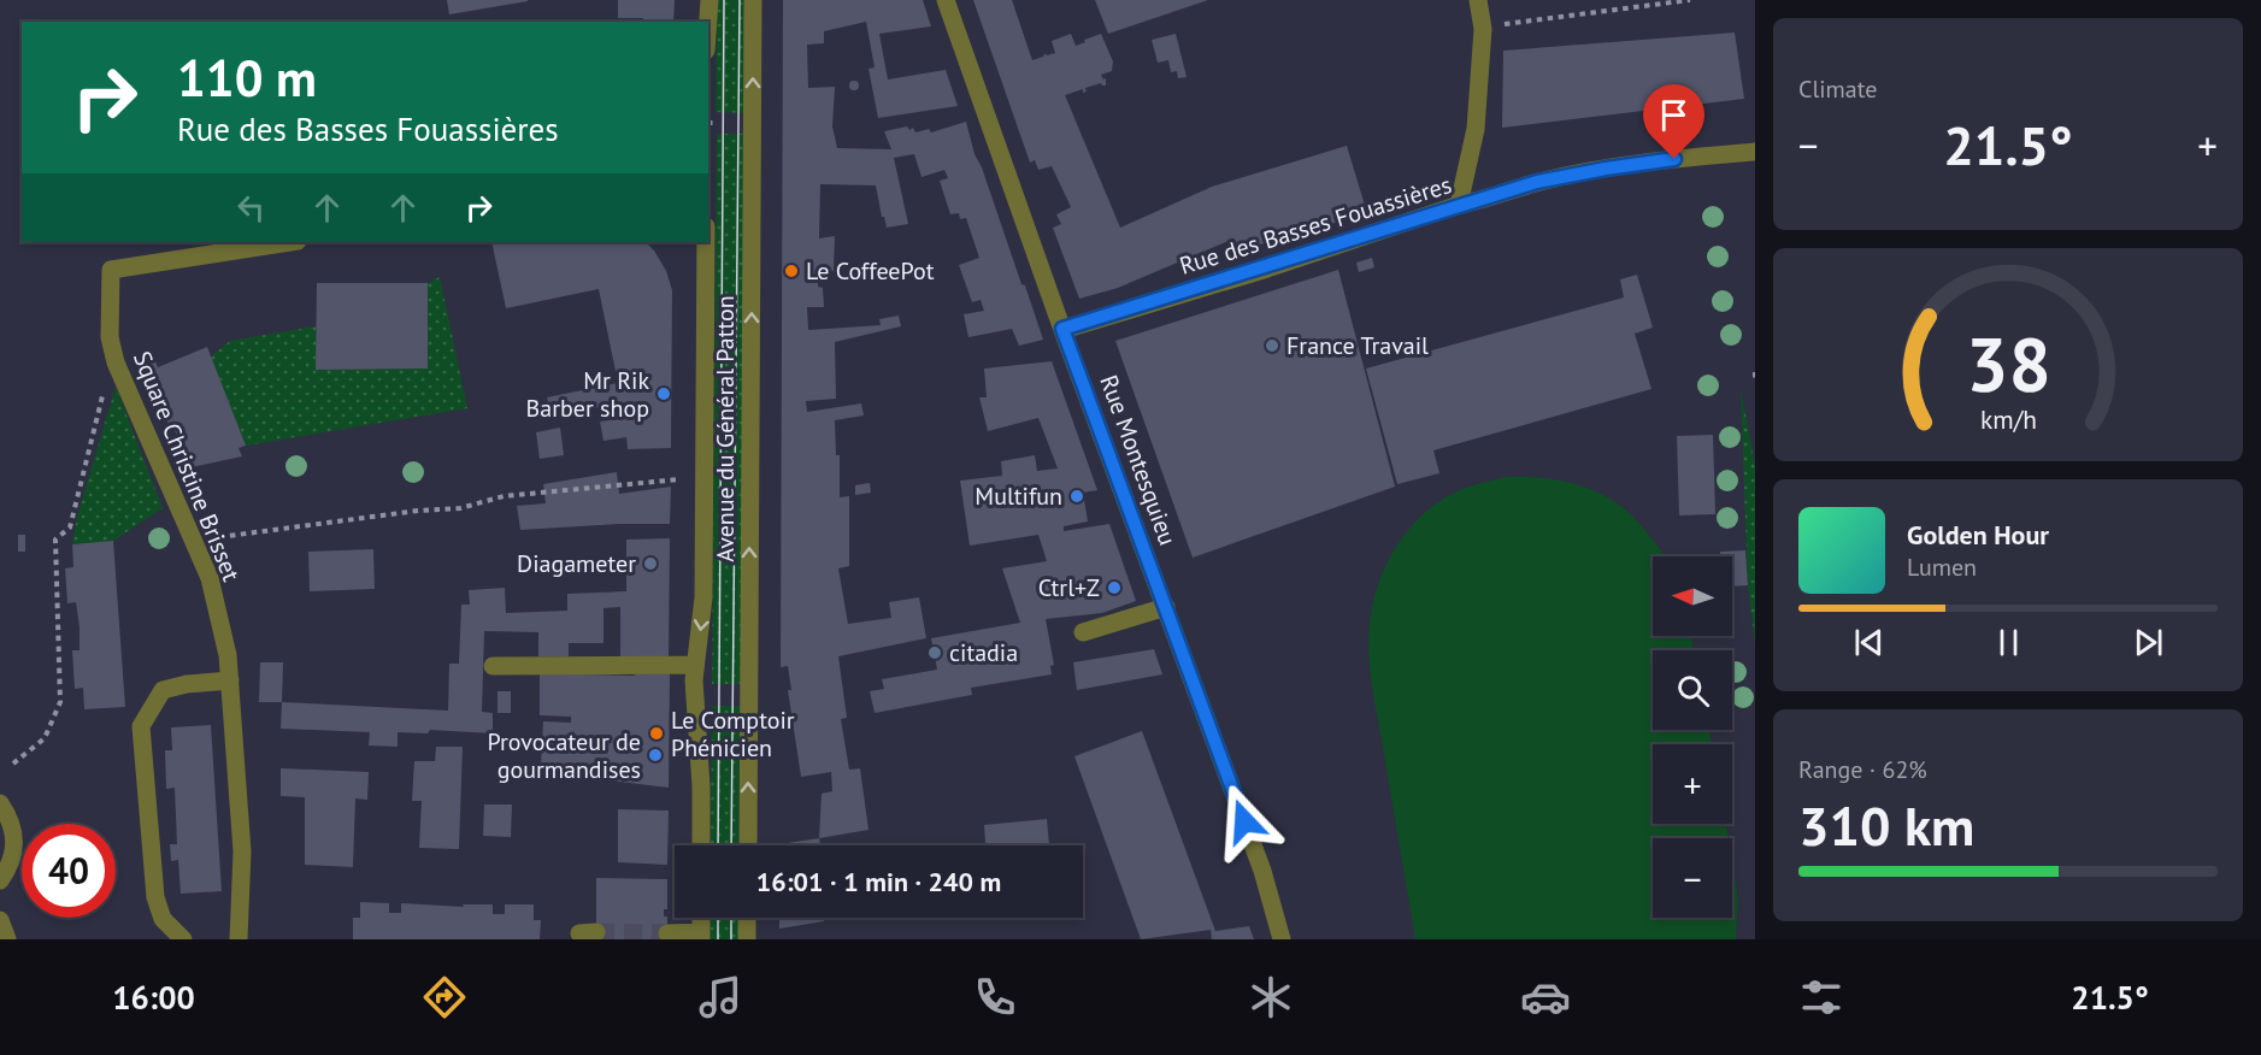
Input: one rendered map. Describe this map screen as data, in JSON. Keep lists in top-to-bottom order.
{
  "streets": {
    "street": [
      "Rue des Basses Fouassières",
      "Avenue du Général Patton",
      "Rue Montesquieu",
      "Square Christine Brisset"
    ]
  },
  "crossings": [
    ["Rue des Basses Fouassières", "Rue Montesquieu"]
  ],
  "places": [
    "Le CoffeePot",
    "France Travail",
    "Mr Rik Barber shop",
    "Multifun",
    "Diagameter",
    "Ctrl+Z",
    "citadia",
    "Le Comptoir Phénicien",
    "Provocateur de gourmandises"
  ],
  "north": "left",
  "page": {
    "tile": [
      "Climate",
      ["Range · 62%", "310 km"]
    ],
    "turn": ["110 m", "Rue des Basses Fouassières"],
    "heat": ["−", "21.5°", "+"],
    "song": ["Golden Hour", "Lumen"],
    "map_buttons": ["+", "−"],
    "limit": "40",
    "trip": "16:01 · 1 min · 240 m",
    "tabs": ["16:00", "21.5°"],
    "gauge": ["38", "km/h"]
  }
}
